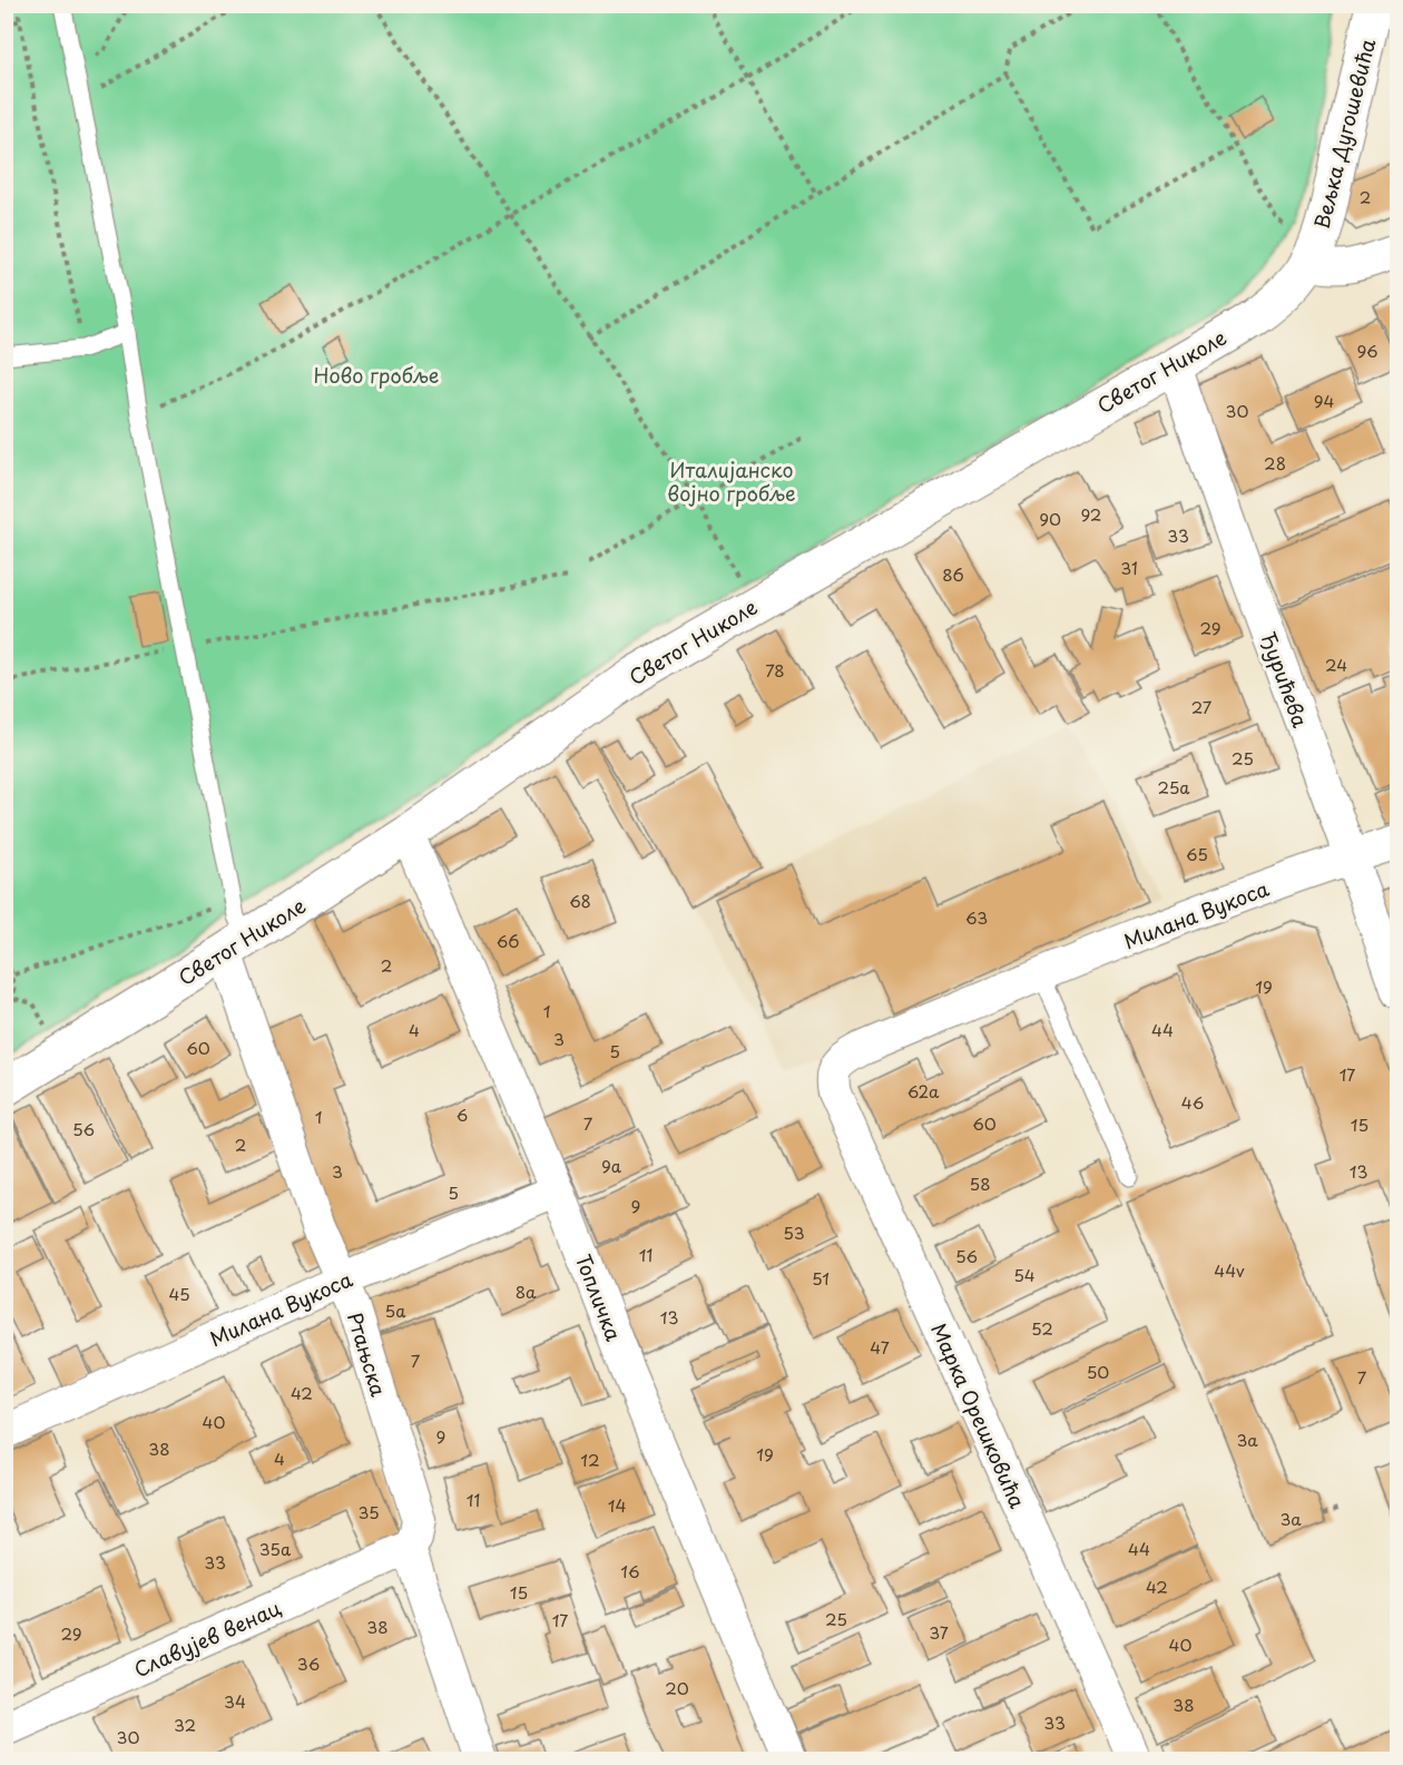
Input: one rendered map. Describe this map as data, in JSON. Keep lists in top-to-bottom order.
{
  "streets": {
    "street": [
      "Вељка Дугошевића",
      "Светог Николе",
      "Ђурићева",
      "Милана Вукоса",
      "Топличка",
      "Ртањска",
      "Марка Орешковића",
      "Славујев венац"
    ]
  },
  "crossings": [
    ["Вељка Дугошевића", "Светог Николе"],
    ["Светог Николе", "Ђурићева"],
    ["Светог Николе", "Топличка"],
    ["Светог Николе", "Ртањска"],
    ["Ђурићева", "Милана Вукоса"],
    ["Милана Вукоса", "Топличка"],
    ["Милана Вукоса", "Ртањска"],
    ["Милана Вукоса", "Марка Орешковића"],
    ["Ртањска", "Славујев венац"]
  ],
  "parks": ["Ново гробље", "Италијанско војно гробље"],
  "house_numbers": [
    "2",
    "96",
    "94",
    "30",
    "28",
    "92",
    "90",
    "33",
    "31",
    "86",
    "29",
    "24",
    "78",
    "27",
    "25",
    "25a",
    "65",
    "68",
    "63",
    "66",
    "2",
    "19",
    "1",
    "4",
    "44",
    "3",
    "60",
    "5",
    "17",
    "62a",
    "46",
    "6",
    "1",
    "7",
    "60",
    "15",
    "56",
    "2",
    "9a",
    "3",
    "13",
    "58",
    "5",
    "9",
    "53",
    "11",
    "56",
    "44v",
    "54",
    "51",
    "8a",
    "45",
    "5a",
    "13",
    "52",
    "47",
    "7",
    "50",
    "7",
    "42",
    "40",
    "9",
    "3a",
    "38",
    "19",
    "4",
    "12",
    "11",
    "14",
    "35",
    "3a",
    "35a",
    "44",
    "33",
    "16",
    "42",
    "15",
    "25",
    "17",
    "38",
    "37",
    "29",
    "40",
    "36",
    "20",
    "34",
    "38",
    "33",
    "32",
    "30"
  ]
}
